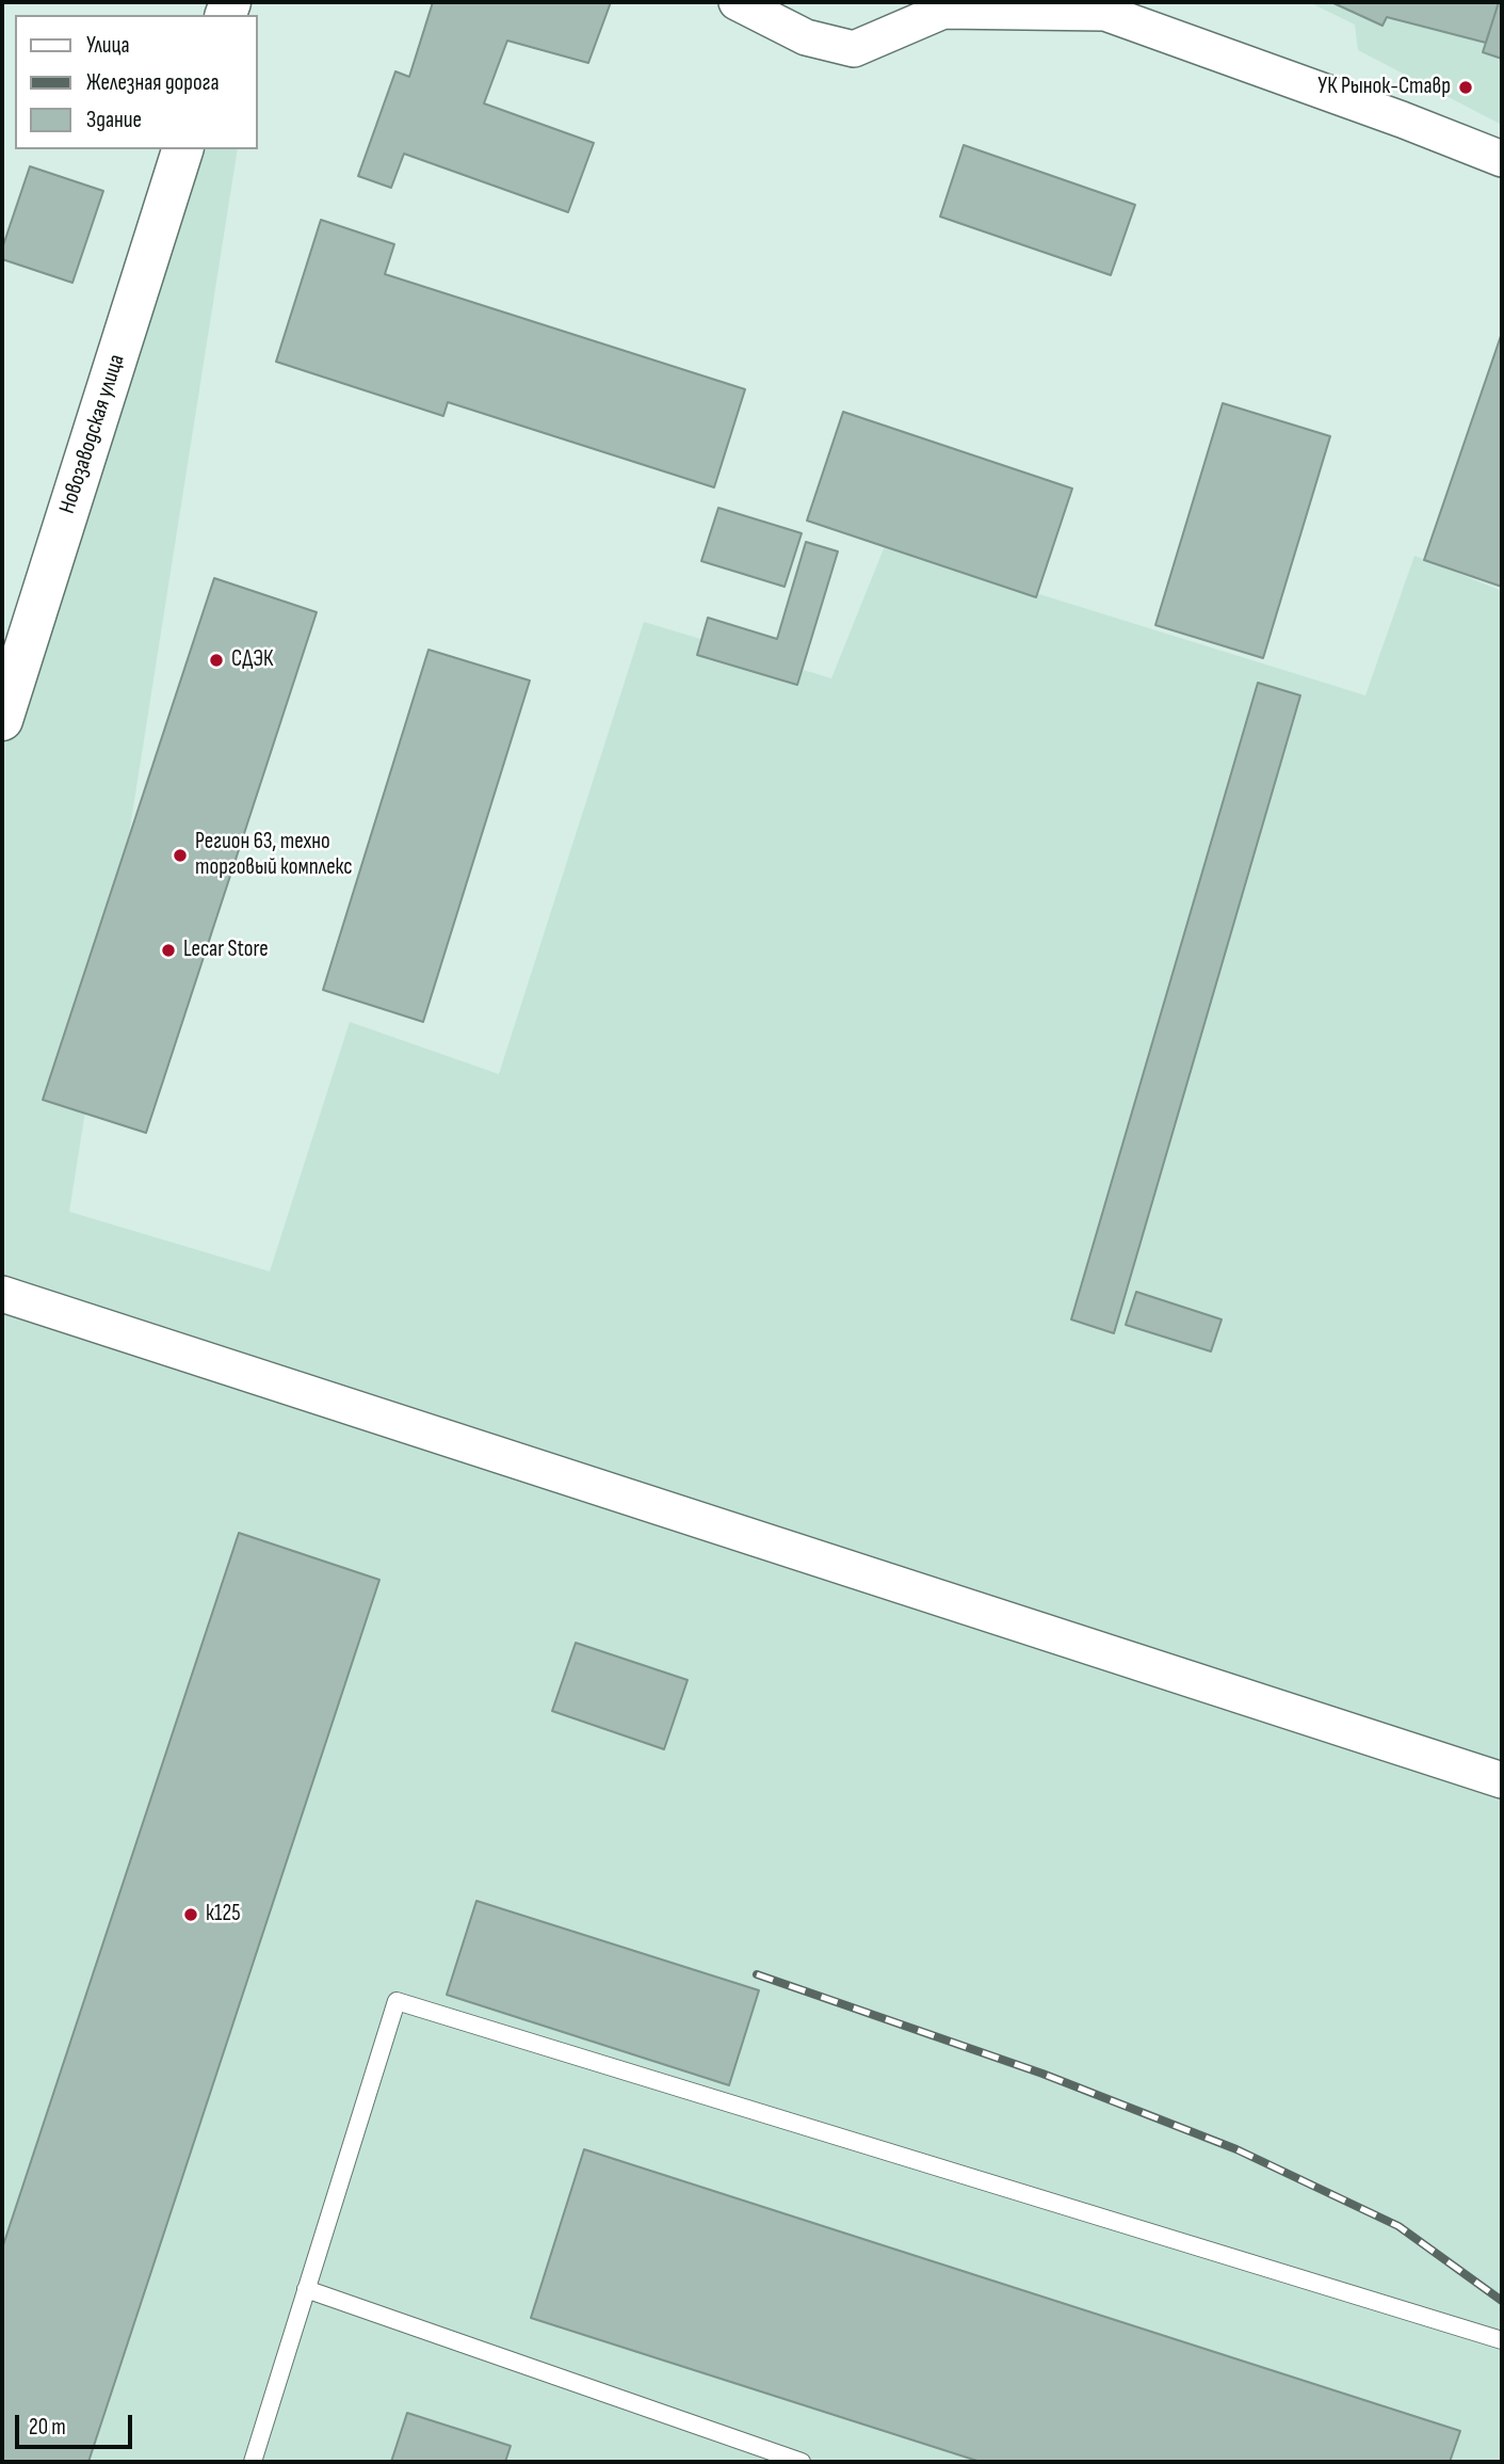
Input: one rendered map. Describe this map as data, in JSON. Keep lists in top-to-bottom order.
{
  "streets": {
    "main road": ["Новозаводская улица"]
  },
  "places": [
    "УК Рынок-Ставр",
    "СДЭК",
    "Регион 63, техно торговый комплекс",
    "Lecar Store",
    "к125"
  ],
  "legend": ["Улица", "Железная дорога", "Здание"],
  "scale_bar": "20 m"
}
